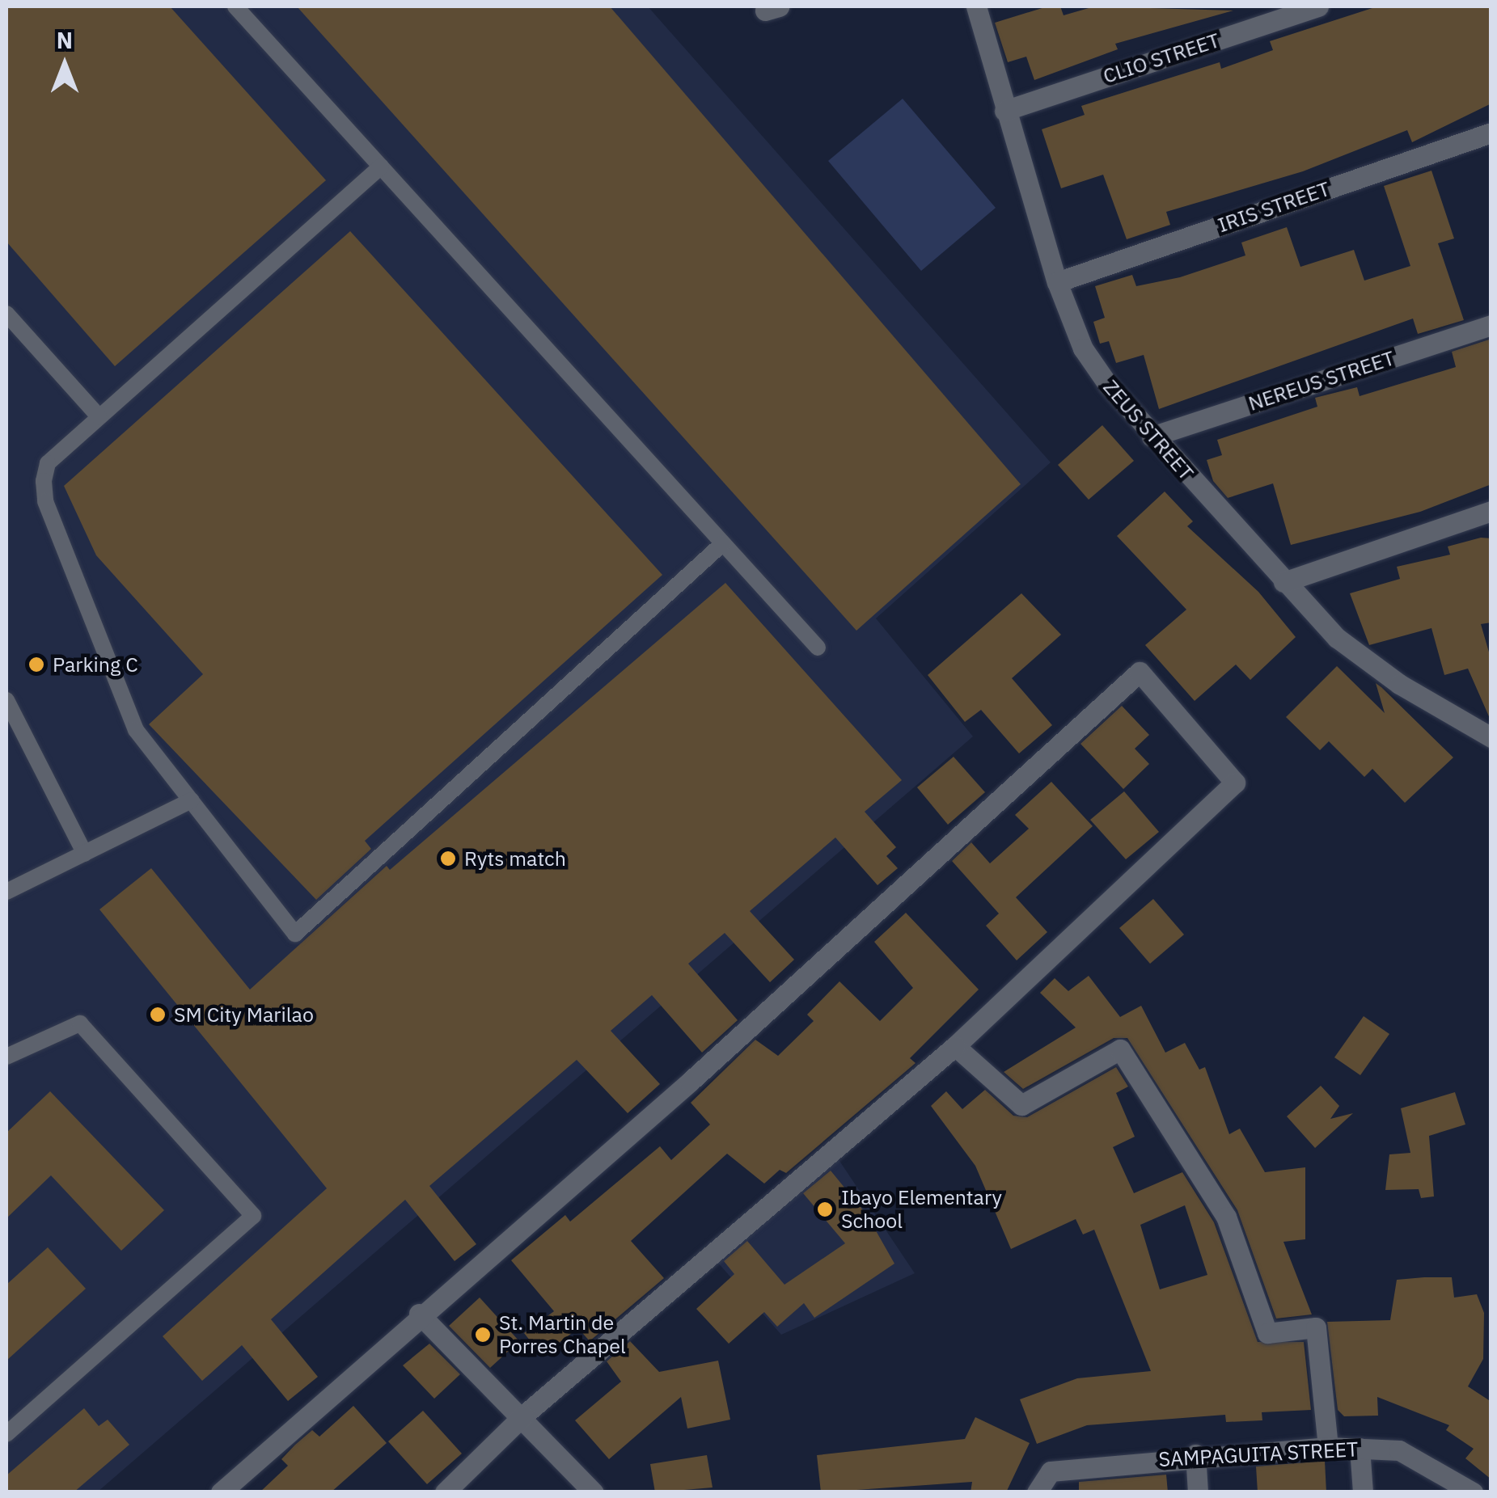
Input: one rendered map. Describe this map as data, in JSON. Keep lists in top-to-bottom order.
{
  "streets": {
    "street": [
      "CLIO STREET",
      "IRIS STREET",
      "NEREUS STREET",
      "ZEUS STREET",
      "SAMPAGUITA STREET"
    ]
  },
  "crossings": [
    ["CLIO STREET", "ZEUS STREET"],
    ["IRIS STREET", "ZEUS STREET"],
    ["NEREUS STREET", "ZEUS STREET"]
  ],
  "places": [
    "Parking C",
    "Ryts match",
    "SM City Marilao",
    "Ibayo Elementary School",
    "St. Martin de Porres Chapel"
  ],
  "north": "top"
}
